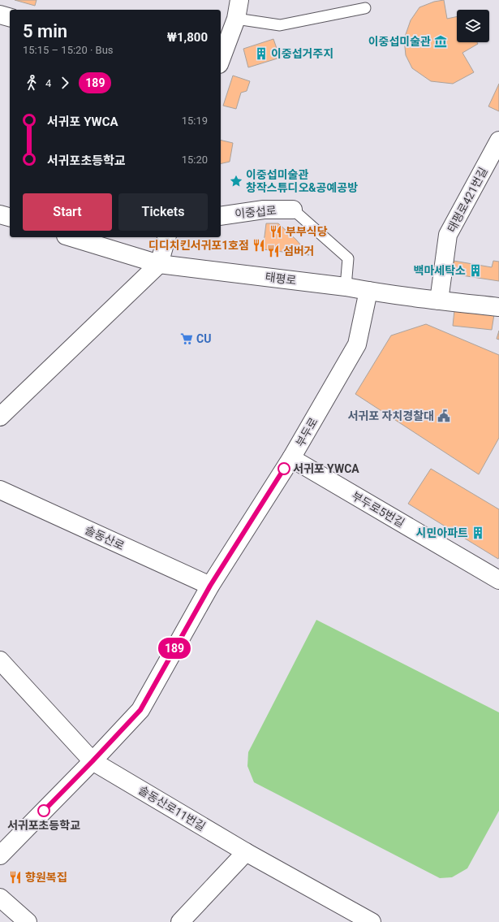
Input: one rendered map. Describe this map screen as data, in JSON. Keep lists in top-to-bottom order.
{
  "streets": {
    "street": [
      "태평로421번길",
      "이중섭로",
      "태평로",
      "부두로",
      "부두로5번길",
      "솔동산로",
      "솔동산로11번길"
    ]
  },
  "crossings": [
    ["태평로421번길", "태평로"],
    ["태평로", "부두로"],
    ["부두로", "부두로5번길"],
    ["부두로", "솔동산로"],
    ["부두로", "솔동산로11번길"]
  ],
  "places": {
    "museum": ["이중섭미술관"],
    "building": ["이중섭거주지", "백마세탁소", "시민아파트"],
    "place": ["이중섭미술관 창작스튜디오&공예공방"],
    "restaurant": [
      "부부식당",
      "디디치킨서귀포1호점",
      "섬버거",
      "향원복집"
    ],
    "supermarket": ["CU"],
    "public building": ["서귀포 자치경찰대"],
    "other": ["서귀포 YWCA", "서귀포초등학교"]
  },
  "lines": ["bus line 189"],
  "page": {
    "on_map": "189",
    "heading": ["5 min", "15:15 – 15:20 · Bus", "₩1,800"],
    "legs": ["4", "189"],
    "list": [
      {
        "name": "서귀포 YWCA",
        "value": "15:19"
      },
      {
        "name": "서귀포초등학교",
        "value": "15:20"
      }
    ],
    "buttons": ["Start", "Tickets"]
  }
}
